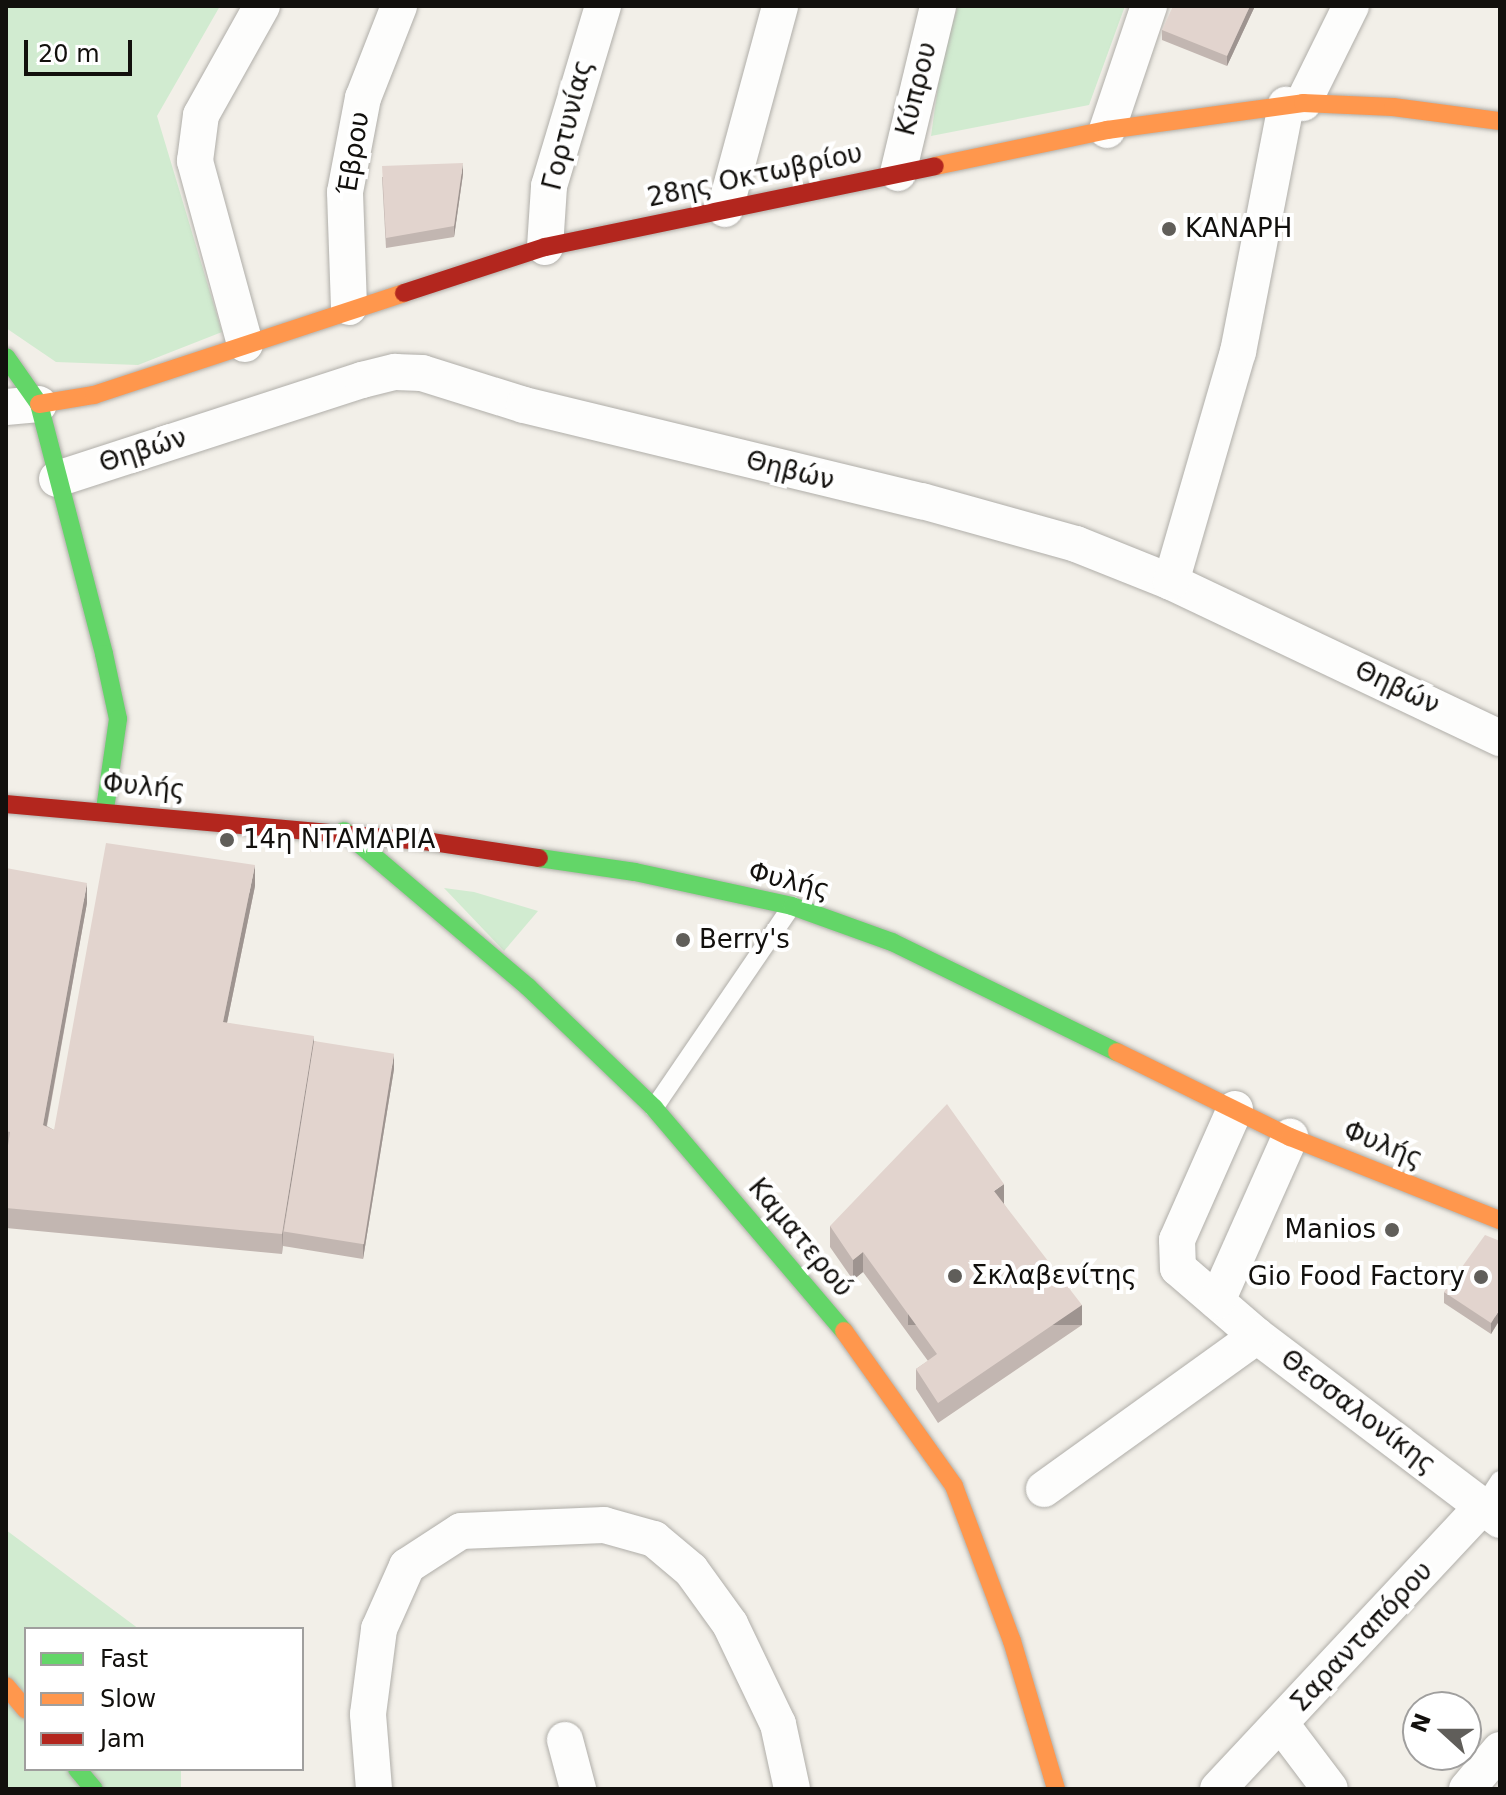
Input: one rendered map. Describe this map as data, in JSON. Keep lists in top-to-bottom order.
{
  "streets": {
    "street": [
      "Κύπρου",
      "Γορτυνίας",
      "Έβρου",
      "28ης Οκτωβρίου",
      "Θηβών",
      "Φυλής",
      "Καματερού",
      "Θεσσαλονίκης",
      "Σαρανταπόρου"
    ]
  },
  "crossings": [
    ["Κύπρου", "28ης Οκτωβρίου"],
    ["Γορτυνίας", "28ης Οκτωβρίου"],
    ["Έβρου", "28ης Οκτωβρίου"],
    ["Φυλής", "Καματερού"],
    ["Φυλής", "Θεσσαλονίκης"],
    ["Θεσσαλονίκης", "Σαρανταπόρου"]
  ],
  "places": [
    "ΚΑΝΑΡΗ",
    "14η ΝΤΑΜΑΡΙΑ",
    "Berry's",
    "Manios",
    "Σκλαβενίτης",
    "Gio Food Factory"
  ],
  "legend": ["Fast", "Slow", "Jam"],
  "scale_bar": "20 m",
  "north": "left"
}
